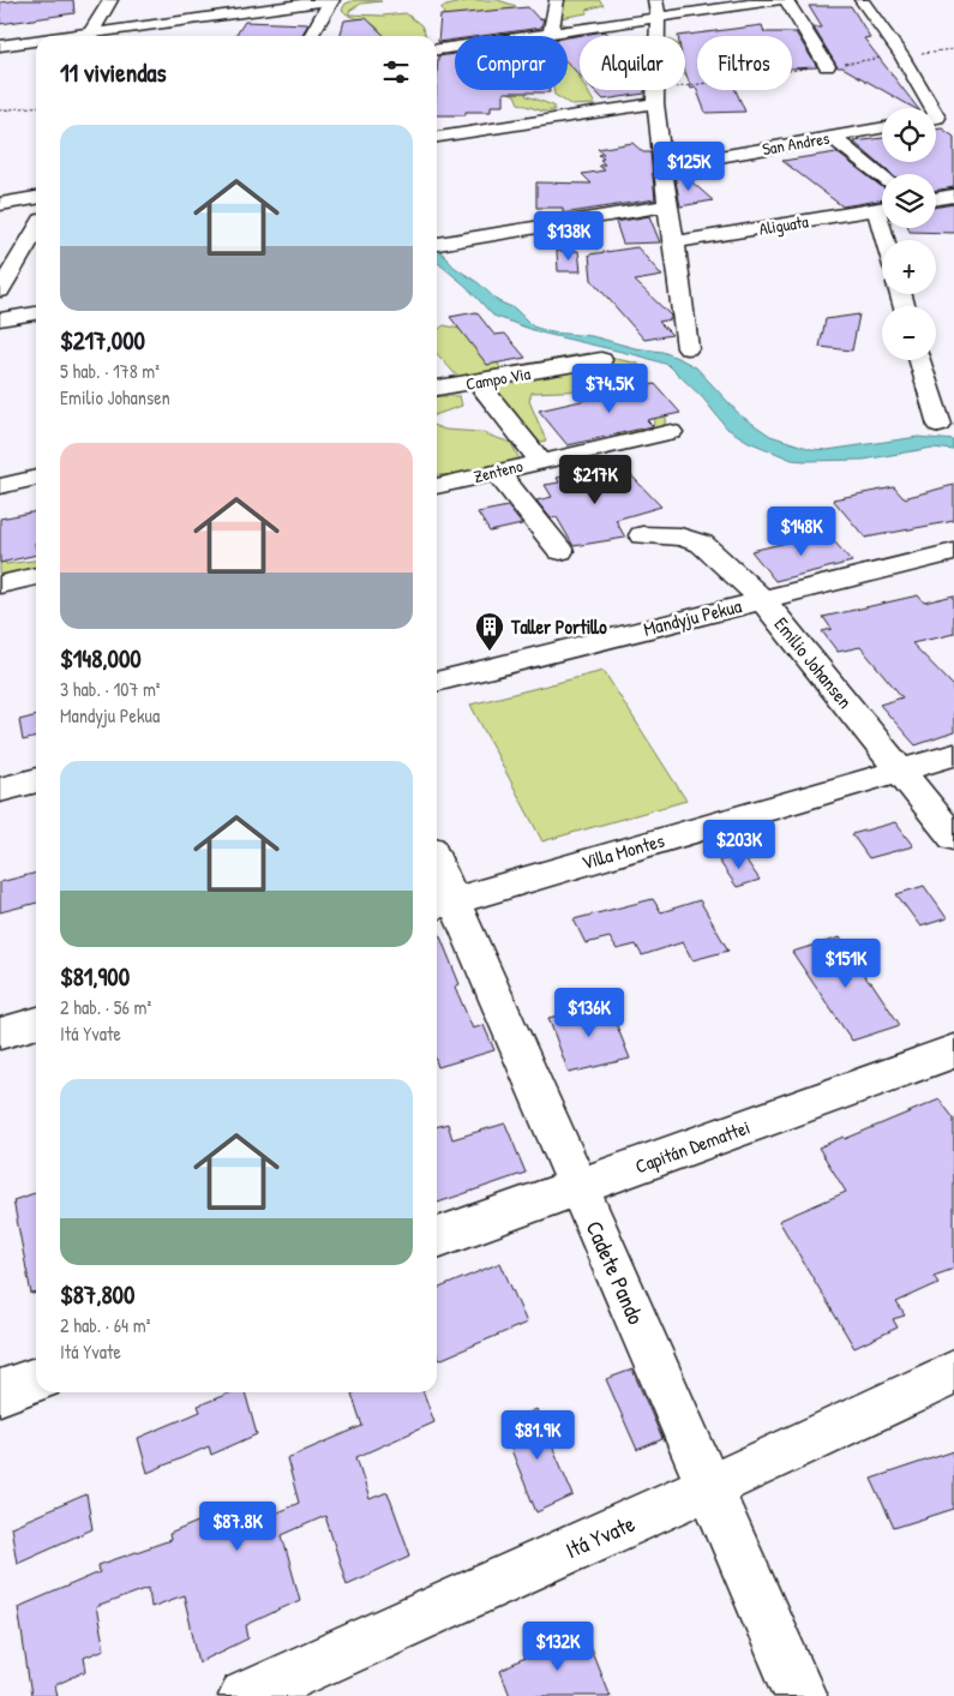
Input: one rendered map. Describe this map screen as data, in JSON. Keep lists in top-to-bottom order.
{
  "streets": {
    "street": [
      "San Andres",
      "Aliguata",
      "Campo Via",
      "Zenteno",
      "Mandyju Pekua",
      "Emilio Johansen",
      "Villa Montes",
      "Capitán Demattei",
      "Cadete Pando",
      "Itá Yvate"
    ]
  },
  "crossings": [
    ["Mandyju Pekua", "Emilio Johansen"],
    ["Emilio Johansen", "Villa Montes"],
    ["Villa Montes", "Cadete Pando"],
    ["Capitán Demattei", "Cadete Pando"],
    ["Cadete Pando", "Itá Yvate"]
  ],
  "places": {
    "building": ["Taller Portillo"]
  },
  "page": {
    "chip": ["Comprar", "Alquilar", "Filtros"],
    "heading": "11 viviendas",
    "map_buttons": ["+", "−"],
    "list": [
      {
        "name": "$217,000",
        "note": "5 hab. · 178 m² · Emilio Johansen"
      },
      {
        "name": "$148,000",
        "note": "3 hab. · 107 m² · Mandyju Pekua"
      },
      {
        "name": "$81,900",
        "note": "2 hab. · 56 m² · Itá Yvate"
      },
      {
        "name": "$87,800",
        "note": "2 hab. · 64 m² · Itá Yvate"
      }
    ],
    "price": [
      "$125K",
      "$138K",
      "$74.5K",
      "$217K",
      "$148K",
      "$203K",
      "$151K",
      "$136K",
      "$81.9K",
      "$87.8K",
      "$132K"
    ]
  }
}
